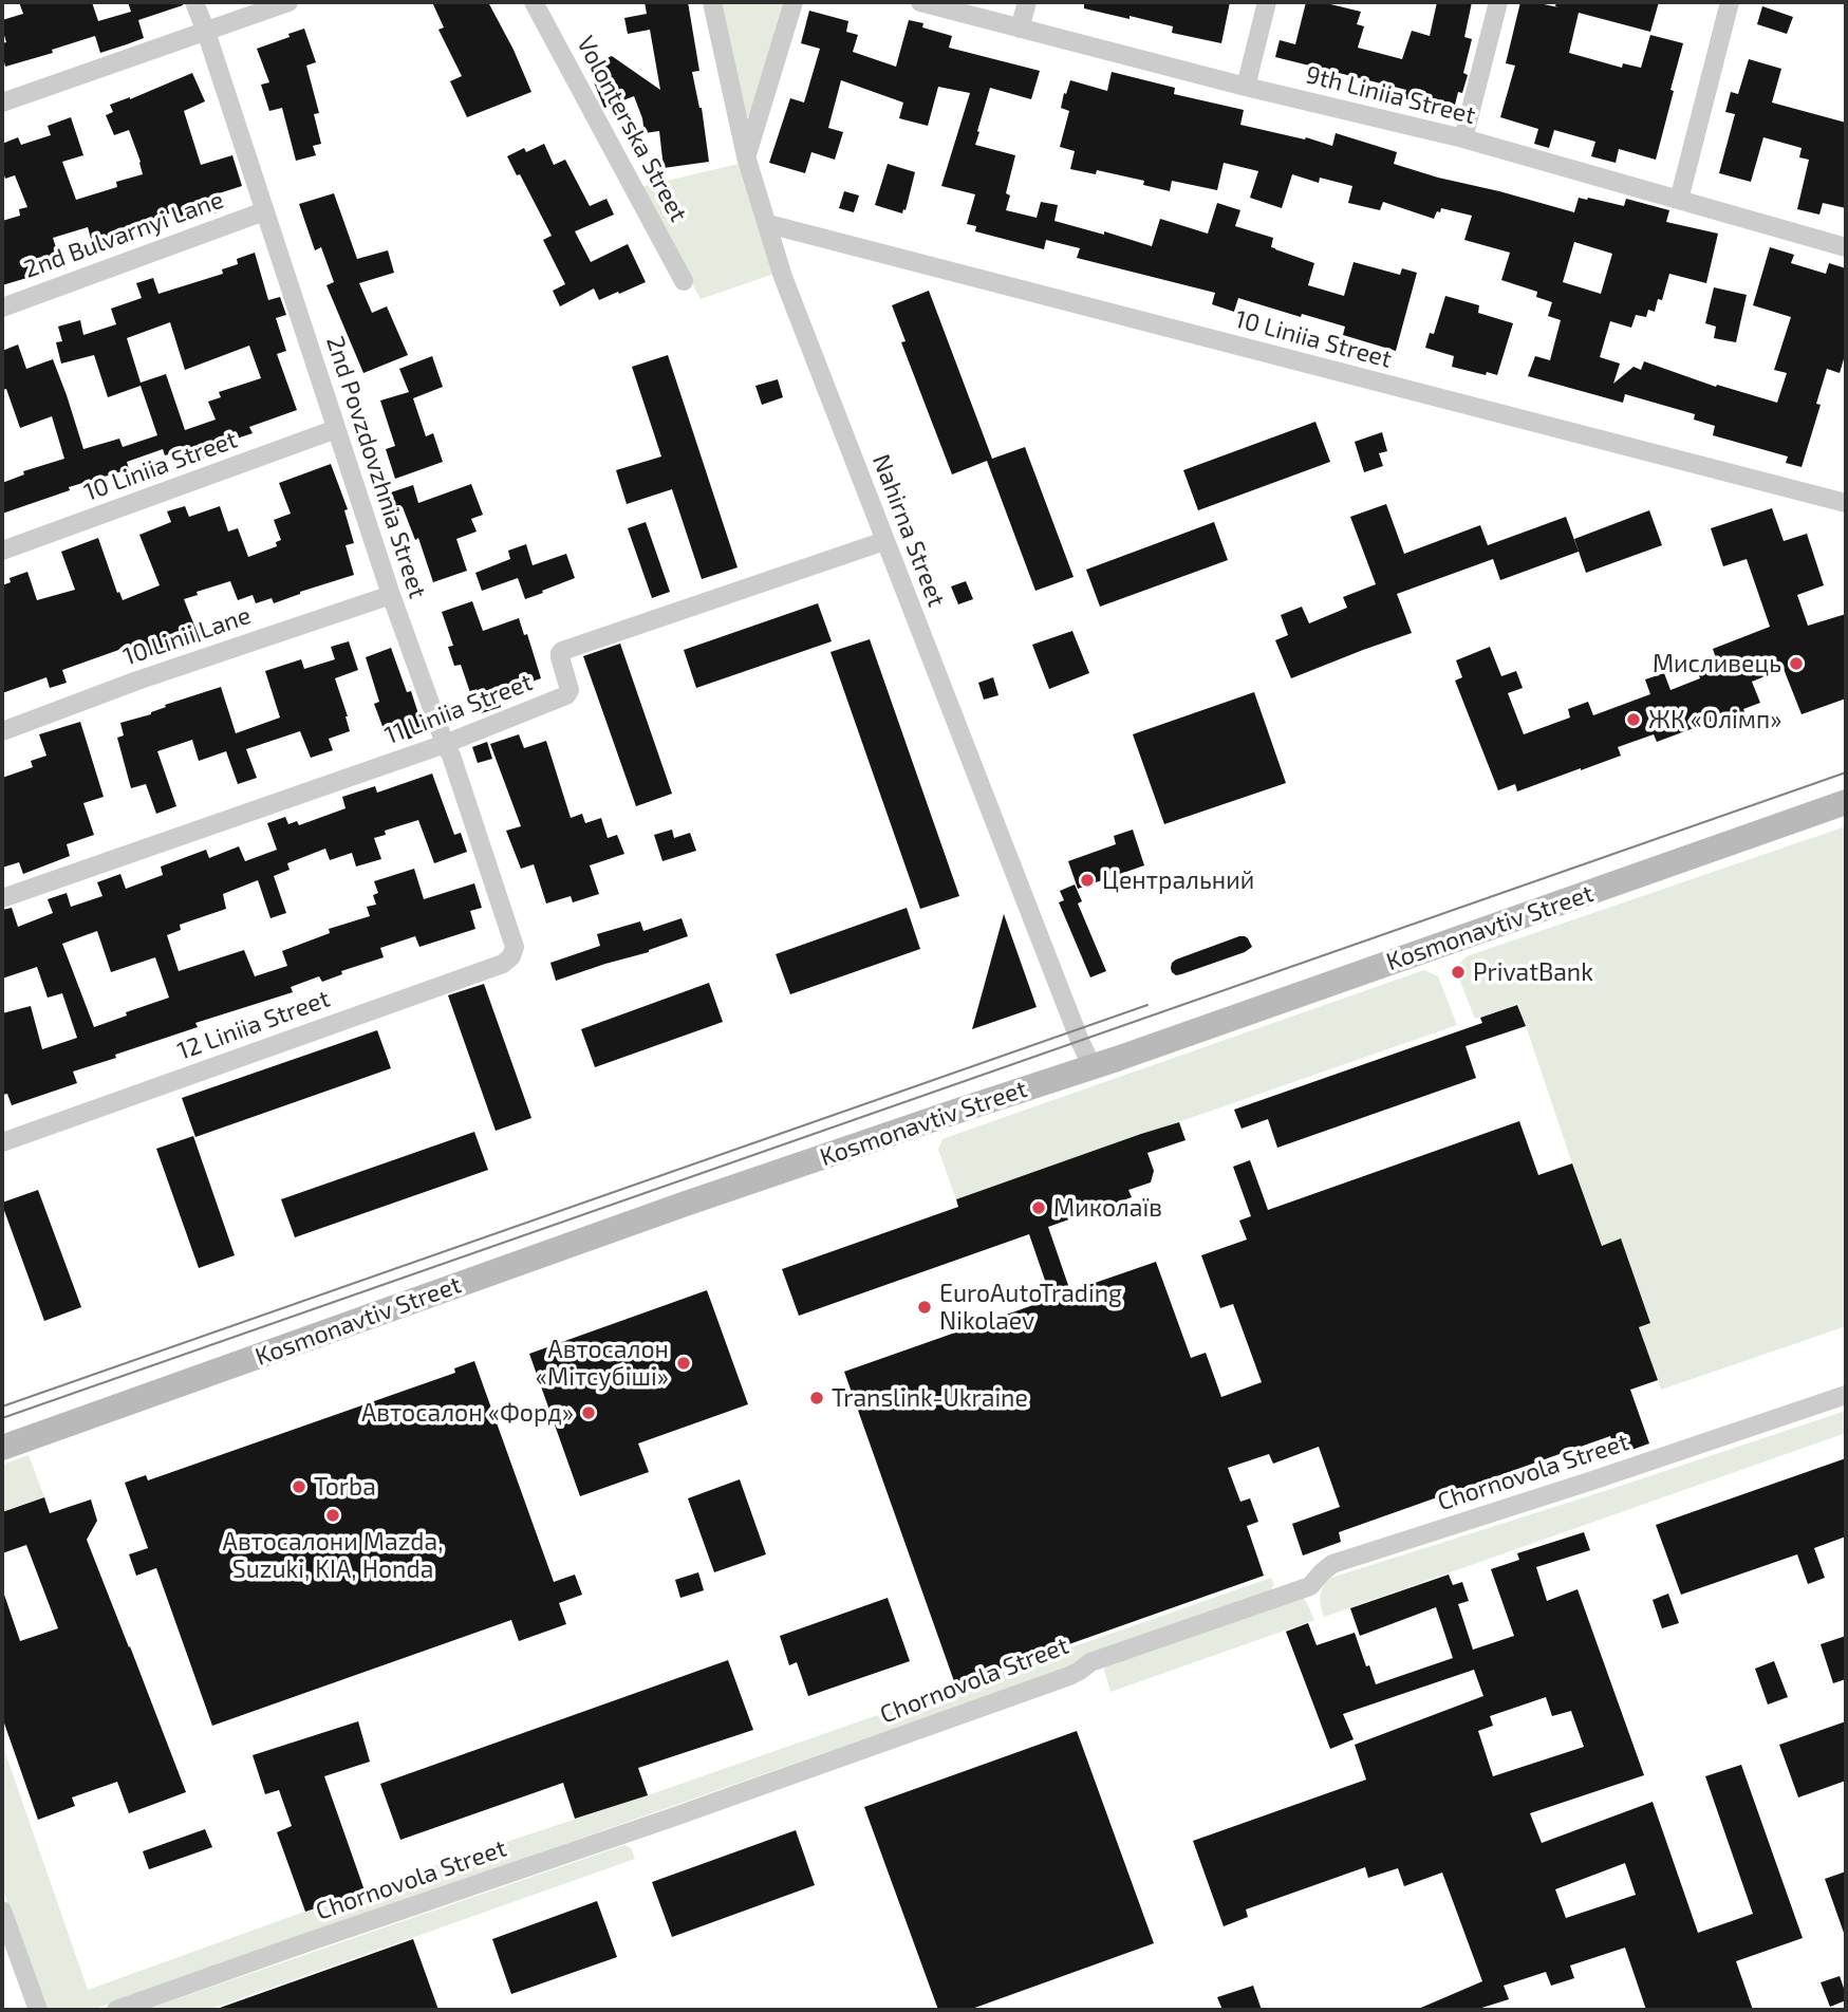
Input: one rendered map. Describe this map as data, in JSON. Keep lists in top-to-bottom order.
{
  "streets": {
    "main road": ["Kosmonavtiv Street"],
    "street": [
      "9th Liniia Street",
      "Volonterska Street",
      "2nd Bulvarnyi Lane",
      "10 Liniia Street",
      "2nd Povzdovzhnia Street",
      "Nahirna Street",
      "10 Linii Lane",
      "11 Liniia Street",
      "12 Liniia Street",
      "Chornovola Street"
    ]
  },
  "crossings": [
    ["2nd Bulvarnyi Lane", "2nd Povzdovzhnia Street"],
    ["10 Liniia Street", "2nd Povzdovzhnia Street"],
    ["10 Liniia Street", "Nahirna Street"],
    ["2nd Povzdovzhnia Street", "10 Linii Lane"],
    ["2nd Povzdovzhnia Street", "11 Liniia Street"],
    ["2nd Povzdovzhnia Street", "12 Liniia Street"],
    ["Nahirna Street", "11 Liniia Street"],
    ["Nahirna Street", "Kosmonavtiv Street"]
  ],
  "places": [
    "Мисливець",
    "ЖК «Олімп»",
    "Центральний",
    "PrivatBank",
    "Миколаїв",
    "EuroAutoTrading Nikolaev",
    "Автосалон «Мітсубіші»",
    "Translink-Ukraine",
    "Автосалон «Форд»",
    "Torba",
    "Автосалони Mazda, Suzuki, KIA, Honda"
  ]
}
